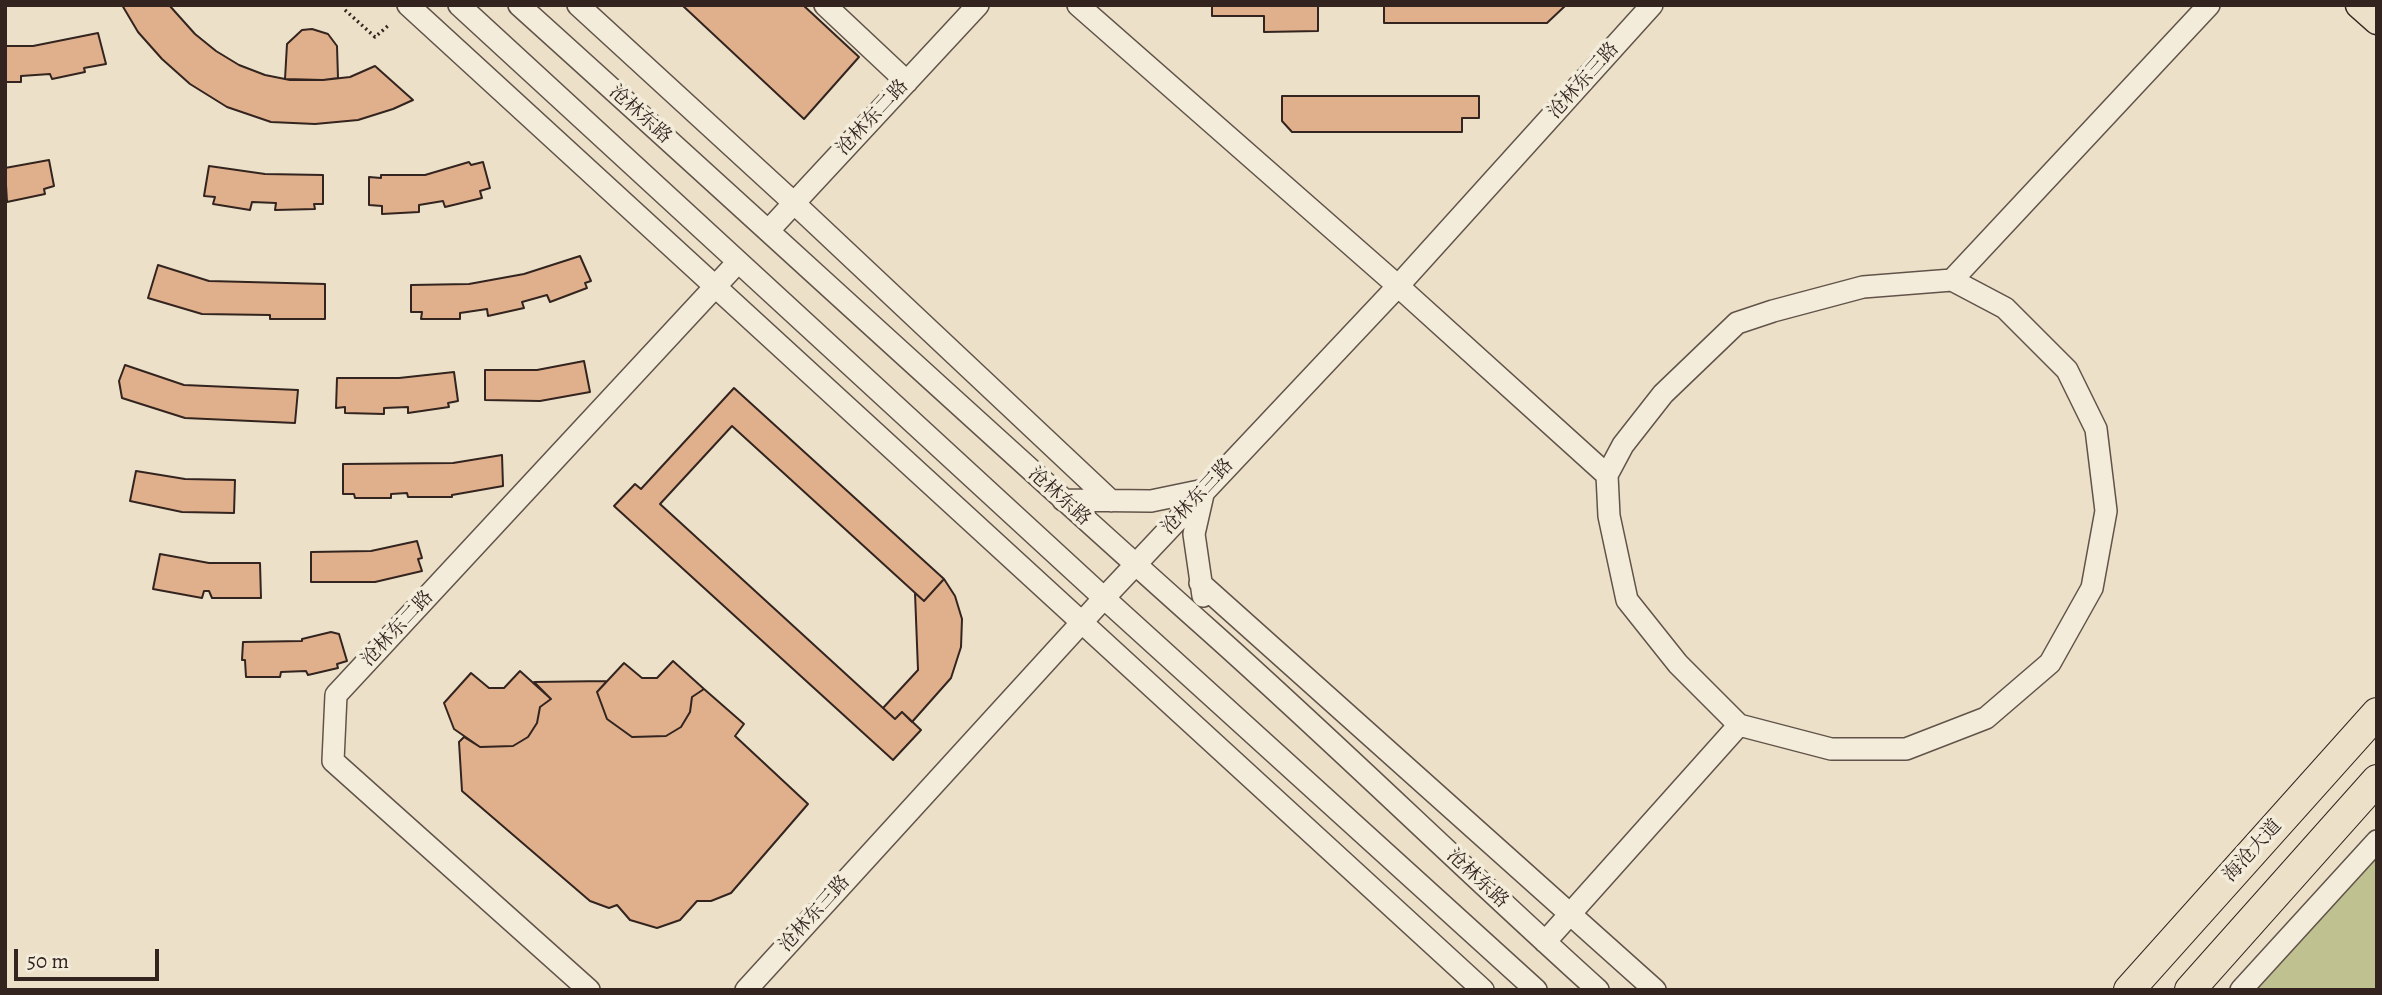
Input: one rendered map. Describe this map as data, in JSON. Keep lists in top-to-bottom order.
{
  "streets": {
    "highway": ["海沧大道"],
    "street": ["沧林东三路", "沧林东路", "沧林东二路"]
  },
  "crossings": [
    ["沧林东三路", "沧林东路"],
    ["沧林东路", "沧林东二路"]
  ],
  "scale_bar": "50 m"
}
